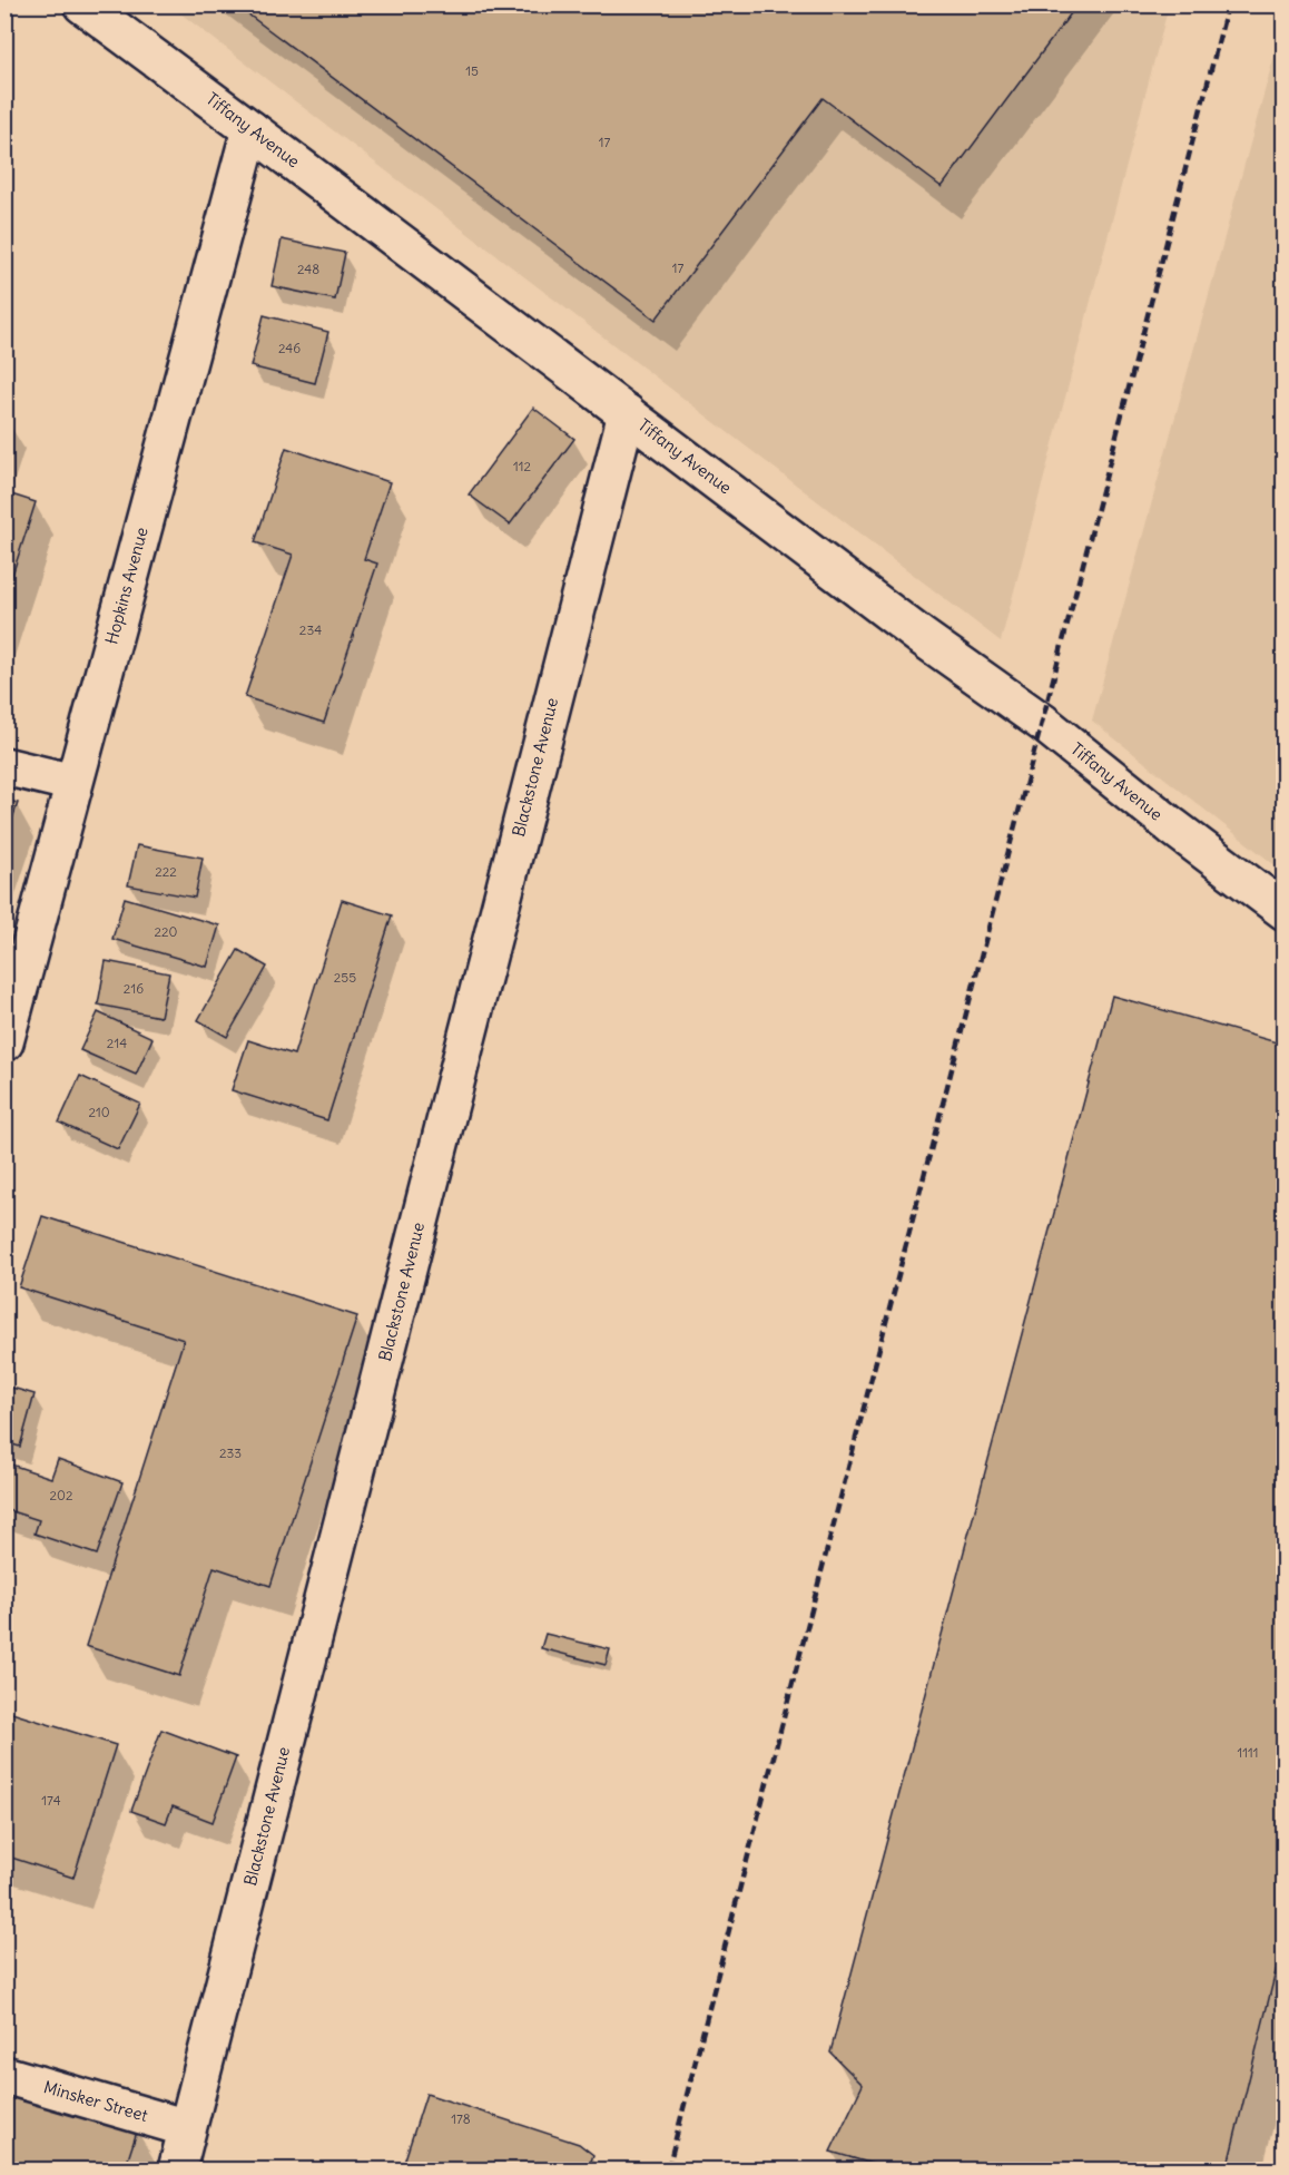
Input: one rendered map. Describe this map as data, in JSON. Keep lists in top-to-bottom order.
{
  "streets": {
    "street": [
      "Tiffany Avenue",
      "Hopkins Avenue",
      "Blackstone Avenue",
      "Minsker Street"
    ]
  },
  "crossings": [
    ["Tiffany Avenue", "Hopkins Avenue"],
    ["Tiffany Avenue", "Blackstone Avenue"],
    ["Blackstone Avenue", "Minsker Street"]
  ],
  "house_numbers": [
    "15",
    "17",
    "17",
    "248",
    "246",
    "112",
    "234",
    "222",
    "220",
    "255",
    "216",
    "214",
    "210",
    "233",
    "202",
    "1111",
    "174",
    "178"
  ]
}
